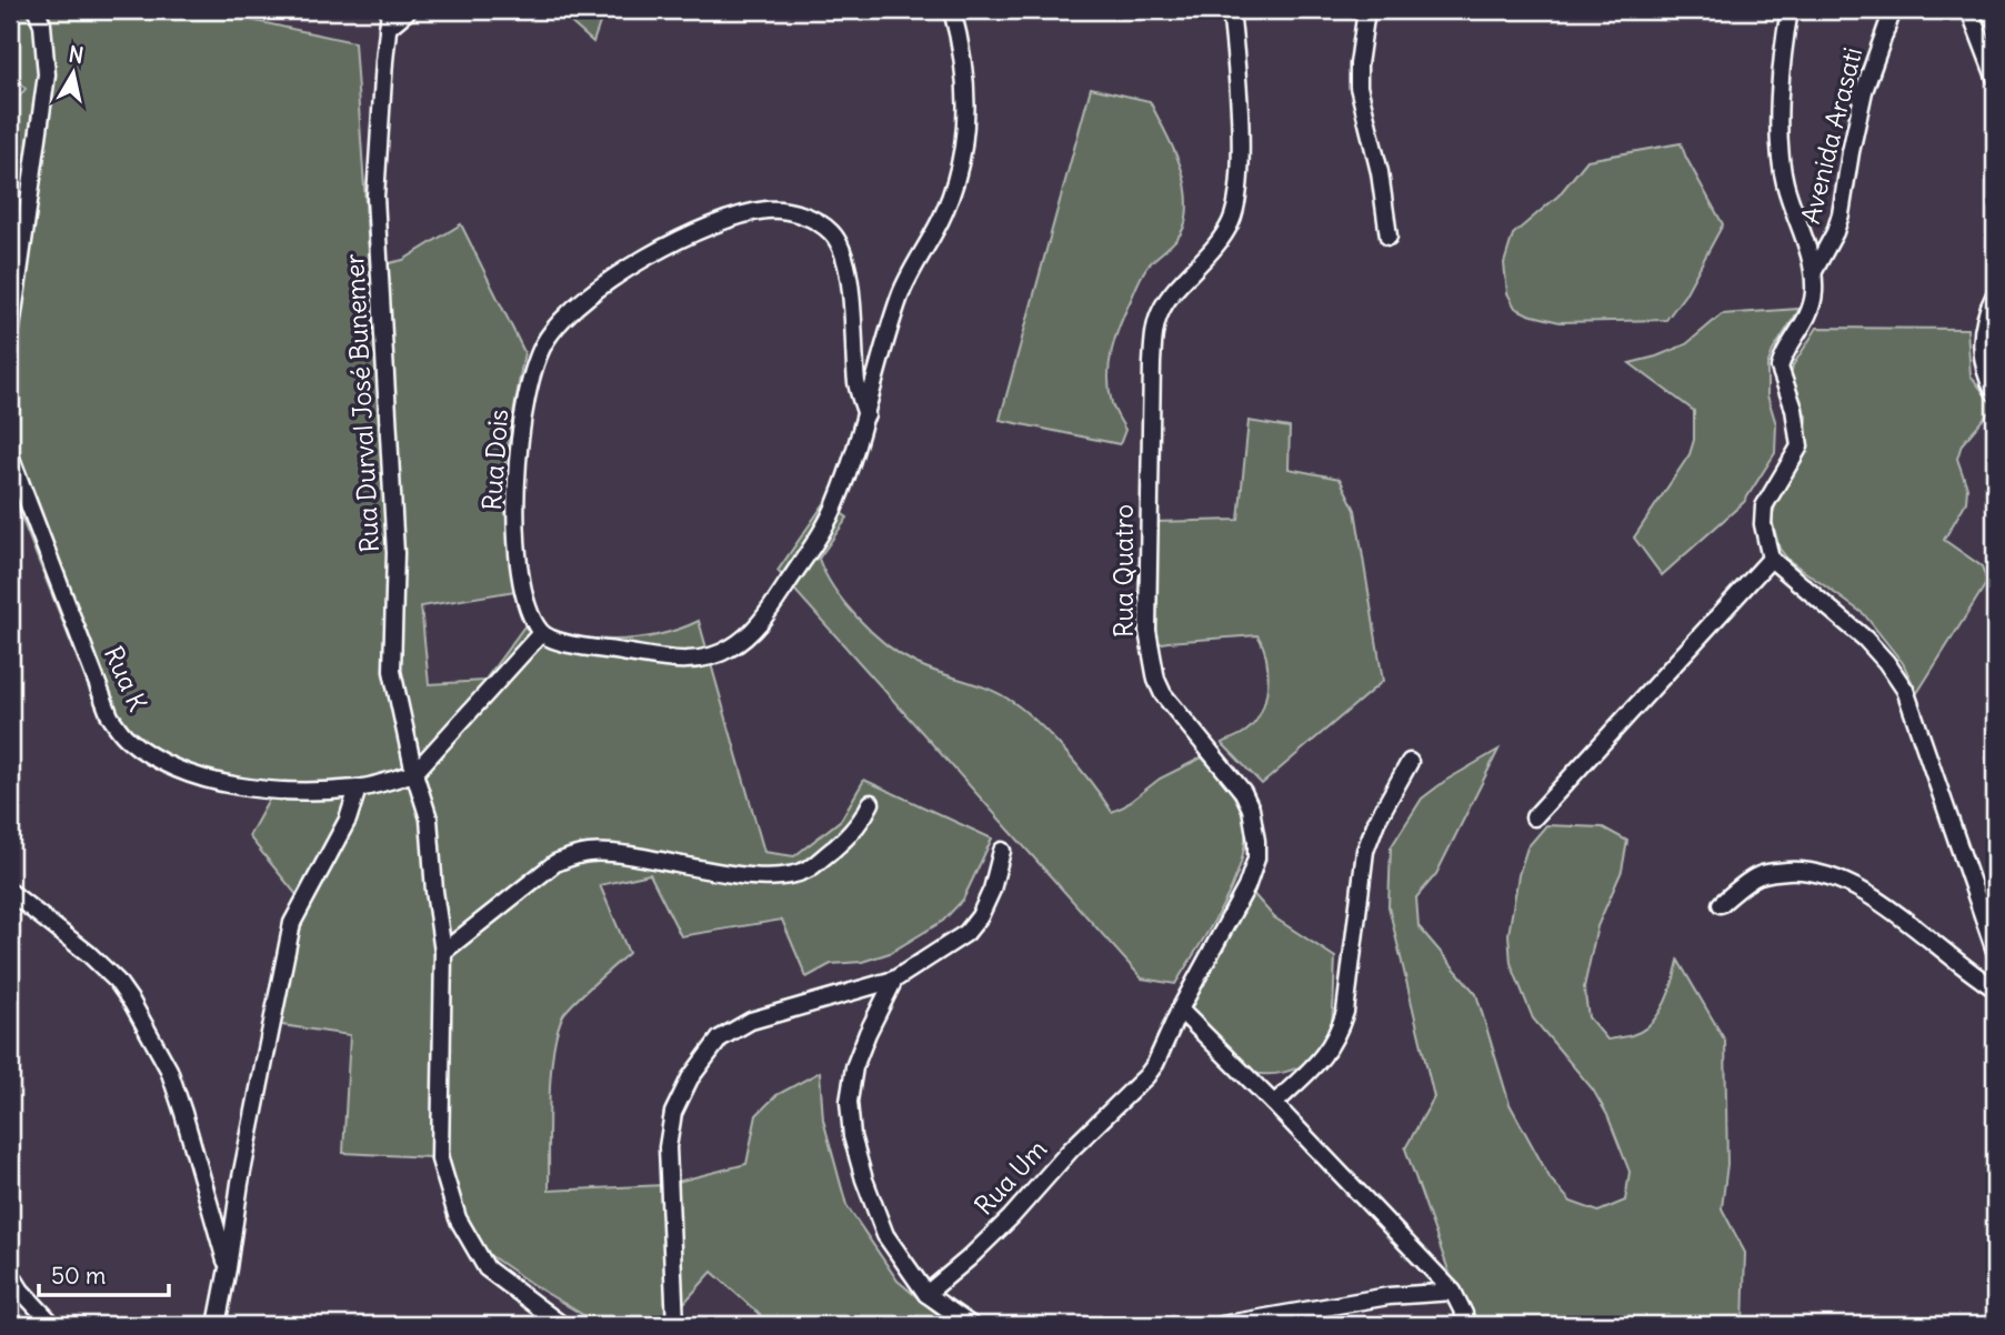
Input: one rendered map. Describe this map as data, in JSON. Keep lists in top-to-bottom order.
{
  "streets": {
    "street": [
      "Avenida Arasati",
      "Rua Durval José Bunemer",
      "Rua Dois",
      "Rua Quatro",
      "Rua K",
      "Rua Um"
    ]
  },
  "crossings": [
    ["Rua Durval José Bunemer", "Rua K"],
    ["Rua Quatro", "Rua Um"]
  ],
  "scale_bar": "50 m",
  "north": "top"
}
